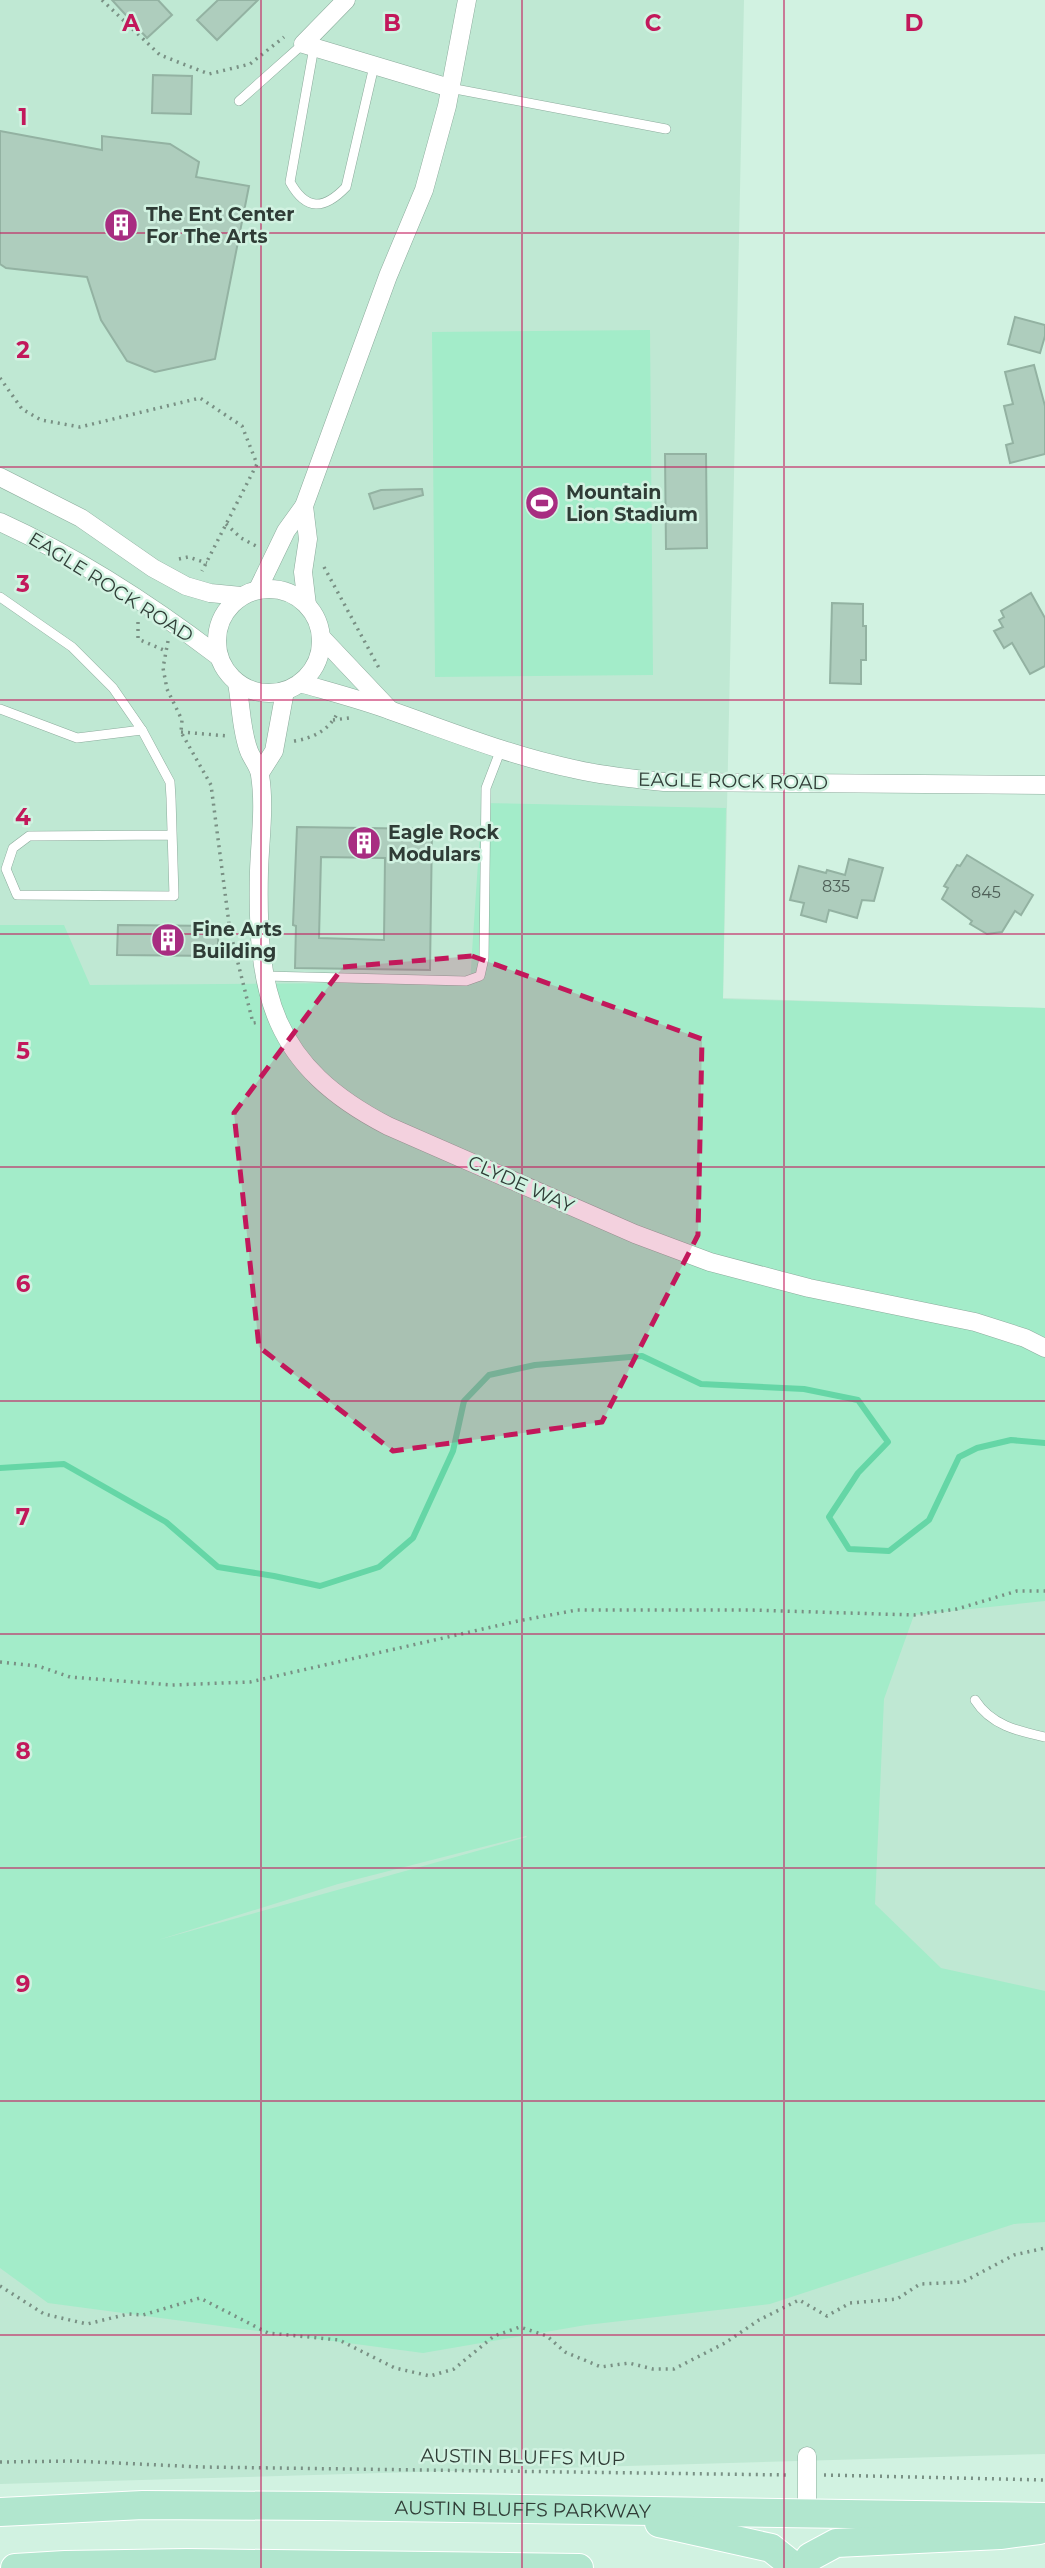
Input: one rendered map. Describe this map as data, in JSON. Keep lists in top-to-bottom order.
{
  "streets": {
    "main road": ["AUSTIN BLUFFS PARKWAY"],
    "street": ["EAGLE ROCK ROAD", "CLYDE WAY"],
    "path": ["AUSTIN BLUFFS MUP"]
  },
  "places": {
    "building": ["The Ent Center For The Arts", "Eagle Rock Modulars", "Fine Arts Building"],
    "sports": ["Mountain Lion Stadium"]
  },
  "house_numbers": ["835", "845"],
  "grid": {
    "columns": [
      "A",
      "B",
      "C",
      "D"
    ],
    "rows": [
      "1",
      "2",
      "3",
      "4",
      "5",
      "6",
      "7",
      "8",
      "9"
    ]
  }
}
